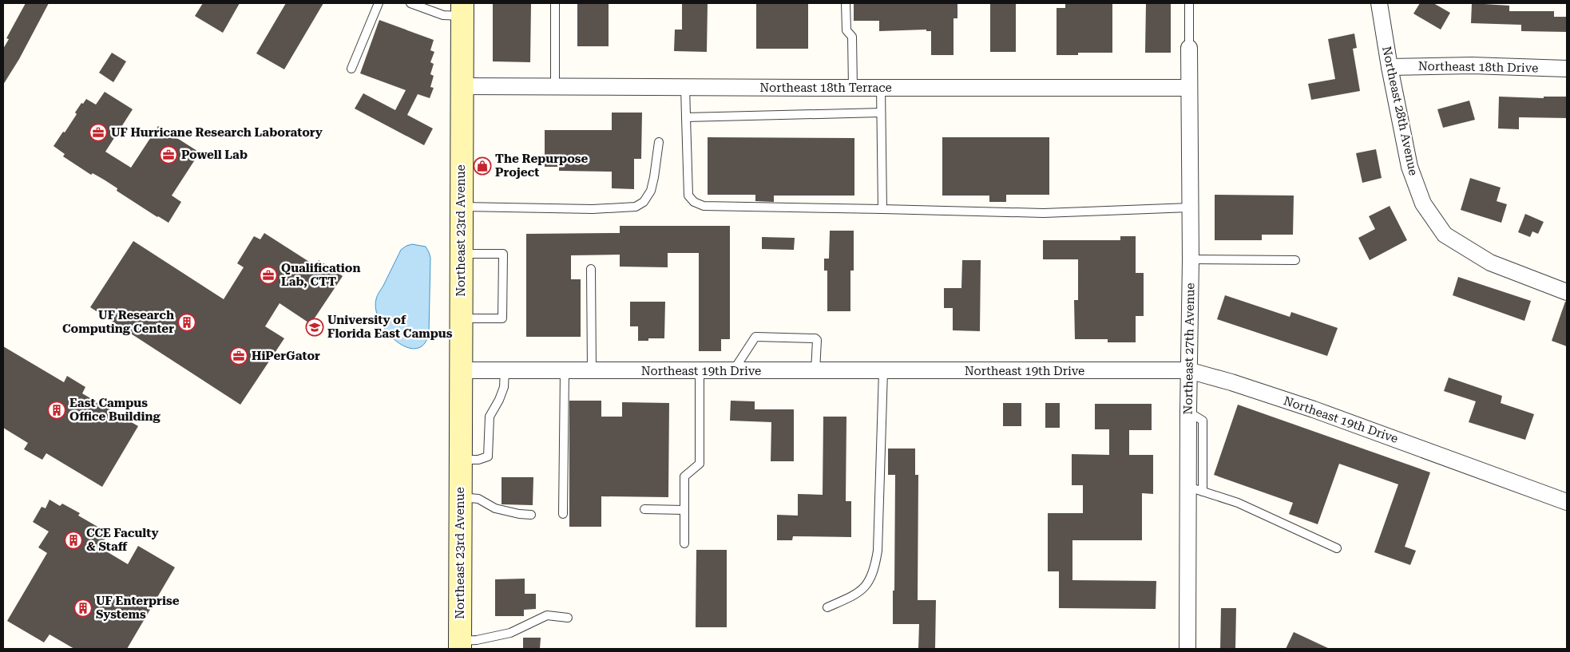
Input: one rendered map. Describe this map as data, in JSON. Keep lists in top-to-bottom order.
{
  "streets": {
    "main road": ["Northeast 23rd Avenue"],
    "street": [
      "Northeast 18th Drive",
      "Northeast 18th Terrace",
      "Northeast 28th Avenue",
      "Northeast 27th Avenue",
      "Northeast 19th Drive"
    ]
  },
  "crossings": [
    ["Northeast 18th Drive", "Northeast 28th Avenue"],
    ["Northeast 18th Terrace", "Northeast 23rd Avenue"],
    ["Northeast 18th Terrace", "Northeast 27th Avenue"],
    ["Northeast 23rd Avenue", "Northeast 19th Drive"],
    ["Northeast 27th Avenue", "Northeast 19th Drive"]
  ],
  "places": {
    "office": [
      "UF Hurricane Research Laboratory",
      "Powell Lab",
      "Qualification Lab, CTT",
      "HiPerGator"
    ],
    "shop": ["The Repurpose Project"],
    "building": [
      "UF Research Computing Center",
      "East Campus Office Building",
      "CCE Faculty & Staff",
      "UF Enterprise Systems"
    ],
    "school or university": ["University of Florida East Campus"]
  }
}
